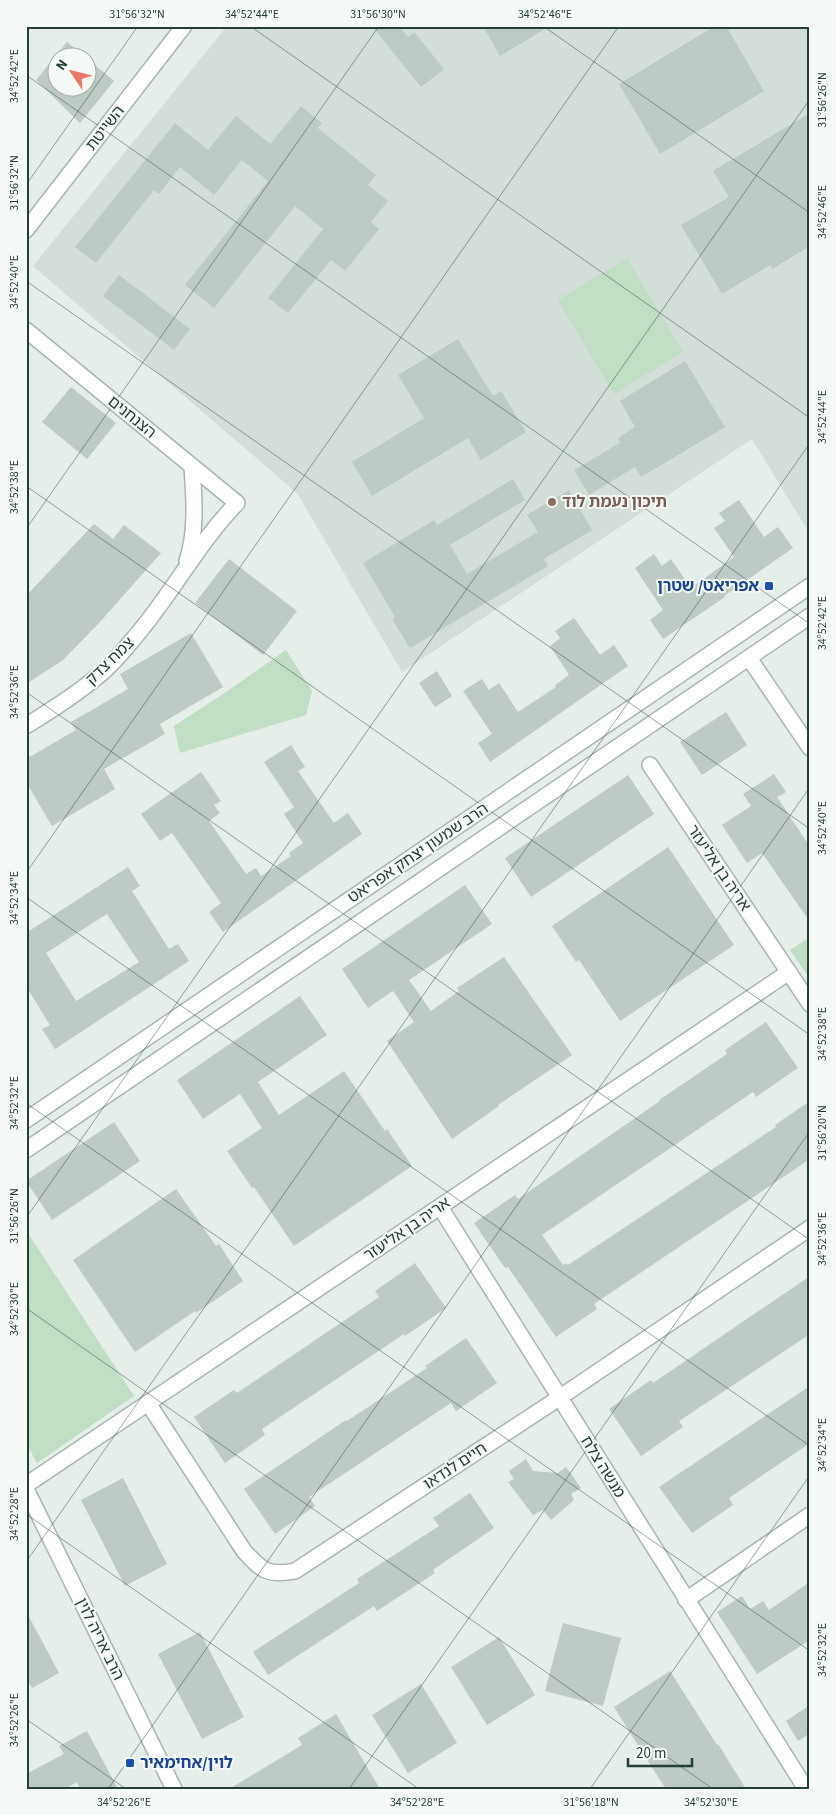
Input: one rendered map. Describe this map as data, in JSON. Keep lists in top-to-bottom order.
{
  "streets": {
    "street": [
      "השייטת",
      "הצנחנים",
      "צמח צדק",
      "הרב שמעון יצחק אפריאט",
      "אריה בן אליעזר",
      "חיים לנדאו",
      "מנשה צלח",
      "הרב אריה לוין"
    ]
  },
  "crossings": [
    ["הצנחנים", "צמח צדק"],
    ["אריה בן אליעזר", "חיים לנדאו"],
    ["אריה בן אליעזר", "מנשה צלח"],
    ["אריה בן אליעזר", "הרב אריה לוין"],
    ["חיים לנדאו", "מנשה צלח"]
  ],
  "places": {
    "other": ["תיכון נעמת לוד"],
    "transit": ["אפריאט/ שטרן", "לוין/אחימאיר"]
  },
  "scale_bar": "20 m",
  "north": "top left",
  "coordinates": [
    "31°56'32\"N",
    "34°52'44\"E",
    "31°56'30\"N",
    "34°52'46\"E",
    "34°52'42\"E",
    "31°56'26\"N",
    "34°52'40\"E",
    "34°52'38\"E",
    "34°52'36\"E",
    "34°52'34\"E",
    "34°52'32\"E",
    "31°56'20\"N",
    "34°52'30\"E",
    "34°52'28\"E",
    "34°52'26\"E",
    "31°56'18\"N"
  ]
}
